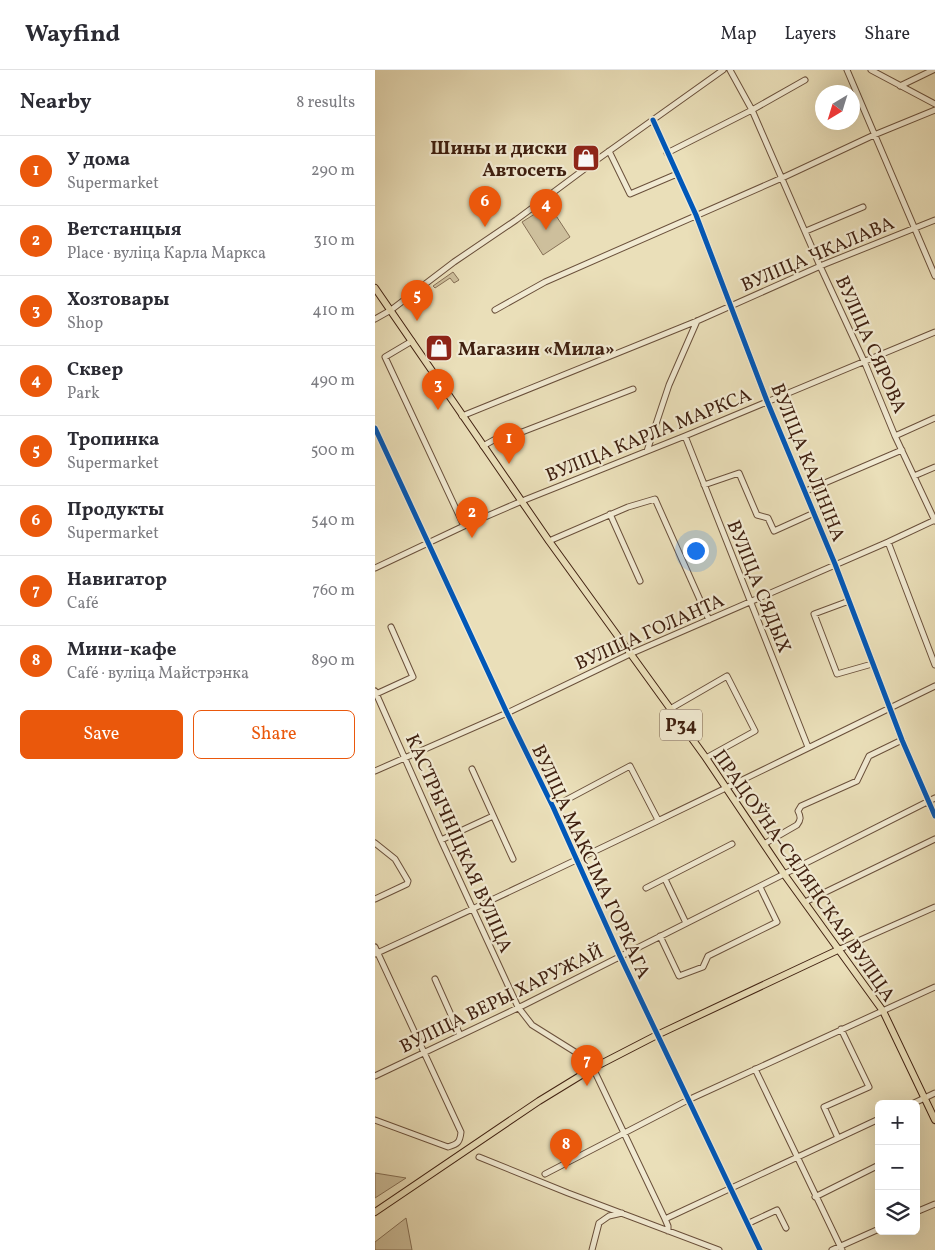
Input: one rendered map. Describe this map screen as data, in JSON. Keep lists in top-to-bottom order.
{
  "streets": {
    "main road": ["Р34", "ПРАЦОЎНА-СЯЛЯНСКАЯ ВУЛІЦА"],
    "street": [
      "ВУЛІЦА ЧКАЛАВА",
      "ВУЛІЦА СЯРОВА",
      "ВУЛІЦА КАРЛА МАРКСА",
      "ВУЛІЦА КАЛІНІНА",
      "ВУЛІЦА СЯДЫХ",
      "ВУЛІЦА ГОЛАНТА",
      "КАСТРЫЧНІЦКАЯ ВУЛІЦА",
      "ВУЛІЦА МАКСІМА ГОРКАГА",
      "ВУЛІЦА ВЕРЫ ХАРУЖАЙ"
    ]
  },
  "crossings": [
    ["ВУЛІЦА ЧКАЛАВА", "ВУЛІЦА СЯРОВА"],
    ["ВУЛІЦА ЧКАЛАВА", "ВУЛІЦА КАЛІНІНА"],
    ["ВУЛІЦА ЧКАЛАВА", "ПРАЦОЎНА-СЯЛЯНСКАЯ ВУЛІЦА"],
    ["ВУЛІЦА СЯРОВА", "ВУЛІЦА КАРЛА МАРКСА"],
    ["ВУЛІЦА СЯРОВА", "ВУЛІЦА ГОЛАНТА"],
    ["ВУЛІЦА КАРЛА МАРКСА", "ВУЛІЦА КАЛІНІНА"],
    ["ВУЛІЦА КАРЛА МАРКСА", "ВУЛІЦА СЯДЫХ"],
    ["ВУЛІЦА КАРЛА МАРКСА", "ВУЛІЦА МАКСІМА ГОРКАГА"],
    ["ВУЛІЦА КАРЛА МАРКСА", "ПРАЦОЎНА-СЯЛЯНСКАЯ ВУЛІЦА"],
    ["ВУЛІЦА КАЛІНІНА", "ВУЛІЦА ГОЛАНТА"],
    ["ВУЛІЦА КАЛІНІНА", "ВУЛІЦА ВЕРЫ ХАРУЖАЙ"],
    ["ВУЛІЦА СЯДЫХ", "ВУЛІЦА ГОЛАНТА"],
    ["ВУЛІЦА ГОЛАНТА", "КАСТРЫЧНІЦКАЯ ВУЛІЦА"],
    ["ВУЛІЦА ГОЛАНТА", "ВУЛІЦА МАКСІМА ГОРКАГА"],
    ["ВУЛІЦА ГОЛАНТА", "ПРАЦОЎНА-СЯЛЯНСКАЯ ВУЛІЦА"],
    ["КАСТРЫЧНІЦКАЯ ВУЛІЦА", "ВУЛІЦА ВЕРЫ ХАРУЖАЙ"],
    ["ВУЛІЦА МАКСІМА ГОРКАГА", "ВУЛІЦА ВЕРЫ ХАРУЖАЙ"],
    ["ПРАЦОЎНА-СЯЛЯНСКАЯ ВУЛІЦА", "ВУЛІЦА ВЕРЫ ХАРУЖАЙ"]
  ],
  "places": {
    "shop": ["Шины и диски Автосеть", "Магазин «Мила»"]
  },
  "north": "bottom left",
  "page": {
    "header": "Wayfind",
    "nav": ["Map", "Layers", "Share"],
    "heading": ["Nearby", "8 results"],
    "list": [
      {
        "mark": "1",
        "name": "У дома",
        "note": "Supermarket",
        "value": "290 m"
      },
      {
        "mark": "2",
        "name": "Ветстанцыя",
        "note": "Place · вуліца Карла Маркса",
        "value": "310 m"
      },
      {
        "mark": "3",
        "name": "Хозтовары",
        "note": "Shop",
        "value": "410 m"
      },
      {
        "mark": "4",
        "name": "Сквер",
        "note": "Park",
        "value": "490 m"
      },
      {
        "mark": "5",
        "name": "Тропинка",
        "note": "Supermarket",
        "value": "500 m"
      },
      {
        "mark": "6",
        "name": "Продукты",
        "note": "Supermarket",
        "value": "540 m"
      },
      {
        "mark": "7",
        "name": "Навигатор",
        "note": "Café",
        "value": "760 m"
      },
      {
        "mark": "8",
        "name": "Мини-кафе",
        "note": "Café · вуліца Майстрэнка",
        "value": "890 m"
      }
    ],
    "pins": [
      "6",
      "4",
      "5",
      "3",
      "1",
      "2",
      "7",
      "8"
    ],
    "buttons": ["Save", "Share"],
    "map_buttons": ["+", "−"]
  }
}
